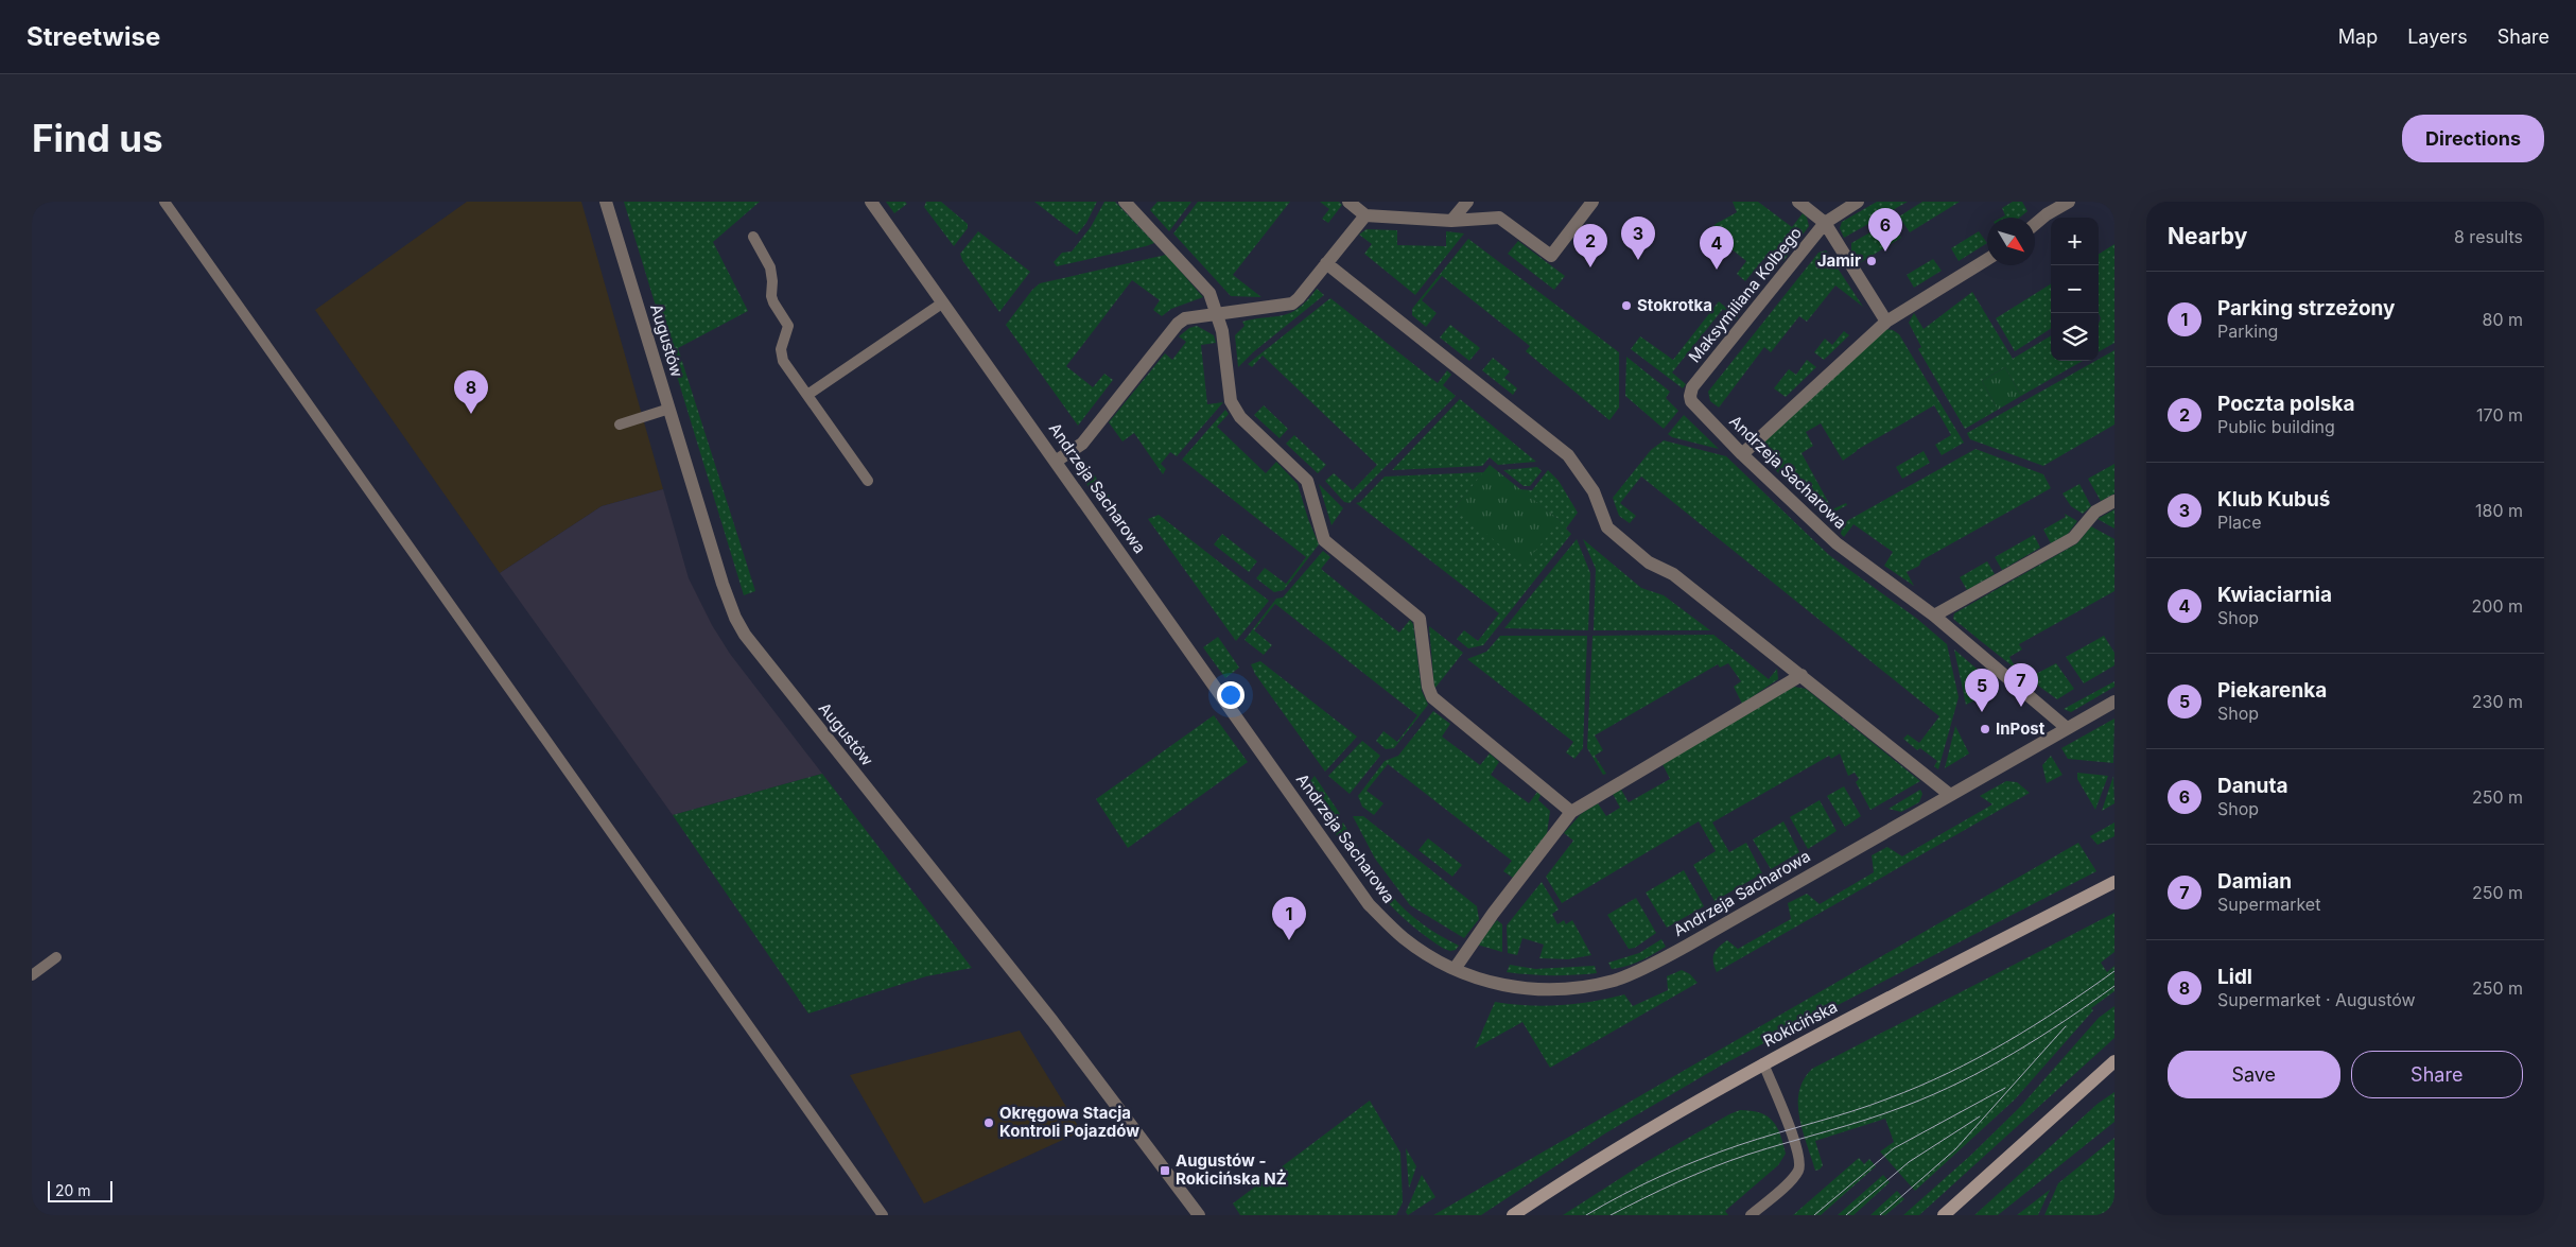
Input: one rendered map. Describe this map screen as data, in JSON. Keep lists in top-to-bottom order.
{
  "streets": {
    "main road": ["Rokicińska"],
    "street": ["Maksymiliana Kolbego", "Augustów", "Andrzeja Sacharowa"]
  },
  "crossings": [
    ["Maksymiliana Kolbego", "Andrzeja Sacharowa"]
  ],
  "places": {
    "other": [
      "Jamir",
      "Stokrotka",
      "InPost",
      "Okręgowa Stacja Kontroli Pojazdów"
    ],
    "transit": ["Augustów - Rokicińska NŻ"]
  },
  "scale_bar": "20 m",
  "north": "bottom right",
  "page": {
    "header": "Streetwise",
    "nav": ["Map", "Layers", "Share"],
    "buttons": [
      "Directions",
      ["Save", "Share"]
    ],
    "title": "Find us",
    "heading": ["Nearby", "8 results"],
    "pins": [
      "6",
      "3",
      "2",
      "4",
      "8",
      "7",
      "5",
      "1"
    ],
    "map_buttons": ["+", "−"],
    "list": [
      {
        "mark": "1",
        "name": "Parking strzeżony",
        "note": "Parking",
        "value": "80 m"
      },
      {
        "mark": "2",
        "name": "Poczta polska",
        "note": "Public building",
        "value": "170 m"
      },
      {
        "mark": "3",
        "name": "Klub Kubuś",
        "note": "Place",
        "value": "180 m"
      },
      {
        "mark": "4",
        "name": "Kwiaciarnia",
        "note": "Shop",
        "value": "200 m"
      },
      {
        "mark": "5",
        "name": "Piekarenka",
        "note": "Shop",
        "value": "230 m"
      },
      {
        "mark": "6",
        "name": "Danuta",
        "note": "Shop",
        "value": "250 m"
      },
      {
        "mark": "7",
        "name": "Damian",
        "note": "Supermarket",
        "value": "250 m"
      },
      {
        "mark": "8",
        "name": "Lidl",
        "note": "Supermarket · Augustów",
        "value": "250 m"
      }
    ],
    "scale": "20 m"
  }
}
